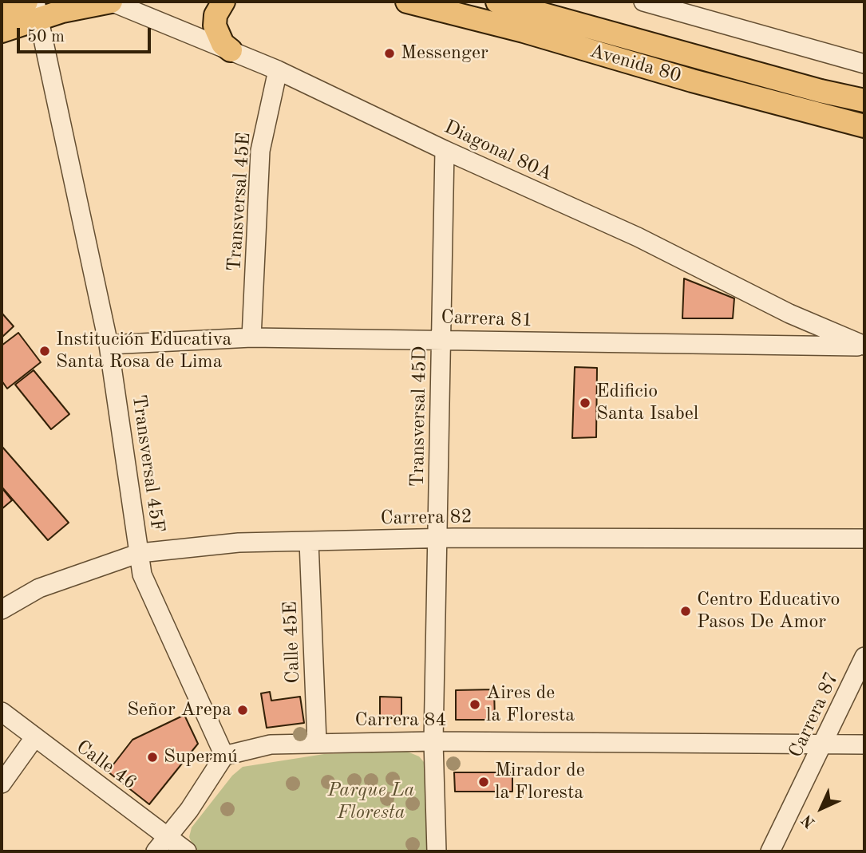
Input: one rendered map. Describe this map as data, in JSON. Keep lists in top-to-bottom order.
{
  "streets": {
    "main road": ["Avenida 80"],
    "street": [
      "Diagonal 80A",
      "Transversal 45E",
      "Carrera 81",
      "Transversal 45D",
      "Transversal 45F",
      "Carrera 82",
      "Calle 45E",
      "Carrera 87",
      "Carrera 84",
      "Calle 46"
    ]
  },
  "crossings": [
    ["Diagonal 80A", "Transversal 45E"],
    ["Diagonal 80A", "Carrera 81"],
    ["Diagonal 80A", "Transversal 45D"],
    ["Transversal 45E", "Carrera 81"],
    ["Carrera 81", "Transversal 45D"],
    ["Carrera 81", "Transversal 45F"],
    ["Transversal 45D", "Carrera 82"],
    ["Transversal 45D", "Carrera 84"],
    ["Transversal 45F", "Carrera 82"],
    ["Transversal 45F", "Carrera 84"],
    ["Carrera 82", "Calle 45E"],
    ["Calle 45E", "Carrera 84"],
    ["Carrera 87", "Carrera 84"]
  ],
  "parks": ["Parque La Floresta"],
  "places": [
    "Messenger",
    "Institución Educativa Santa Rosa de Lima",
    "Edificio Santa Isabel",
    "Centro Educativo Pasos De Amor",
    "Aires de la Floresta",
    "Señor Arepa",
    "Supermú",
    "Mirador de la Floresta"
  ],
  "scale_bar": "50 m",
  "north": "bottom left"
}
